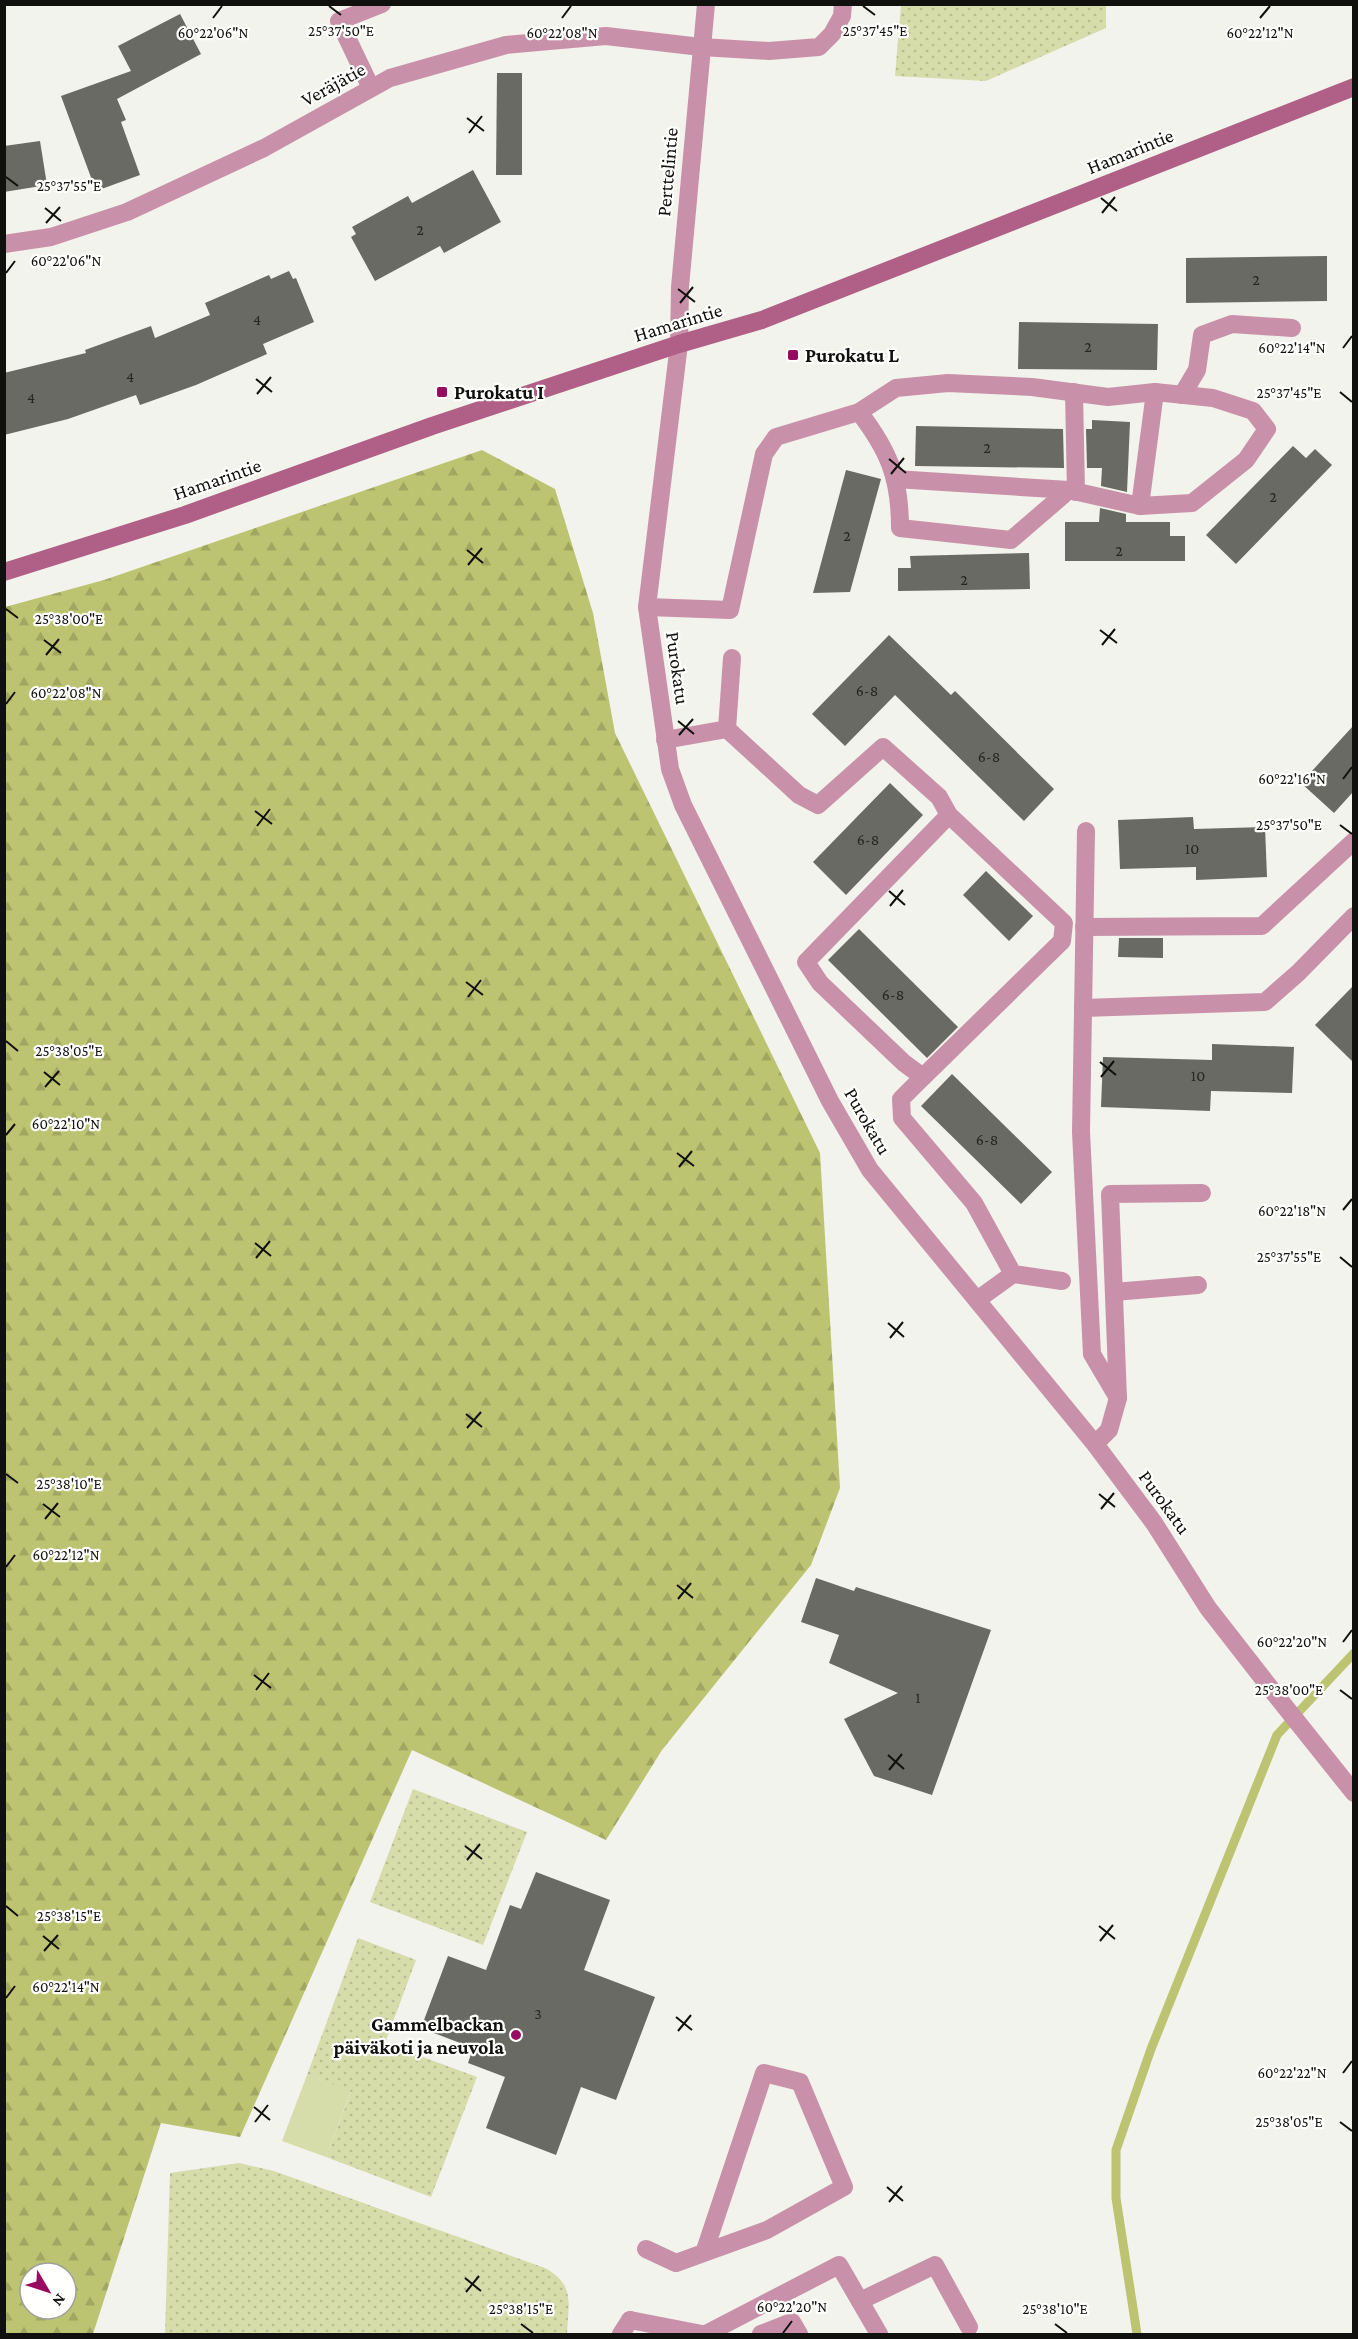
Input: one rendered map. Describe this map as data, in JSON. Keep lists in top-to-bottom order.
{
  "streets": {
    "street": [
      "Veräjätie",
      "Hamarintie",
      "Perttelintie",
      "Purokatu"
    ]
  },
  "crossings": [
    ["Veräjätie", "Perttelintie"],
    ["Hamarintie", "Perttelintie"],
    ["Hamarintie", "Purokatu"],
    ["Perttelintie", "Purokatu"]
  ],
  "places": {
    "transit": ["Purokatu L", "Purokatu I"],
    "other": ["Gammelbackan päiväkoti ja neuvola"]
  },
  "house_numbers": [
    "2",
    "2",
    "4",
    "2",
    "4",
    "4",
    "2",
    "2",
    "2",
    "2",
    "2",
    "6-8",
    "6-8",
    "6-8",
    "10",
    "6-8",
    "10",
    "6-8",
    "1",
    "3"
  ],
  "north": "bottom right",
  "coordinates": [
    "25°37'50\"E",
    "25°37'45\"E",
    "60°22'12\"N",
    "60°22'06\"N",
    "60°22'08\"N",
    "25°37'55\"E",
    "60°22'14\"N",
    "25°38'00\"E",
    "60°22'16\"N",
    "25°38'05\"E",
    "60°22'10\"N",
    "60°22'18\"N",
    "25°38'10\"E",
    "60°22'20\"N",
    "25°38'15\"E",
    "60°22'22\"N"
  ]
}
